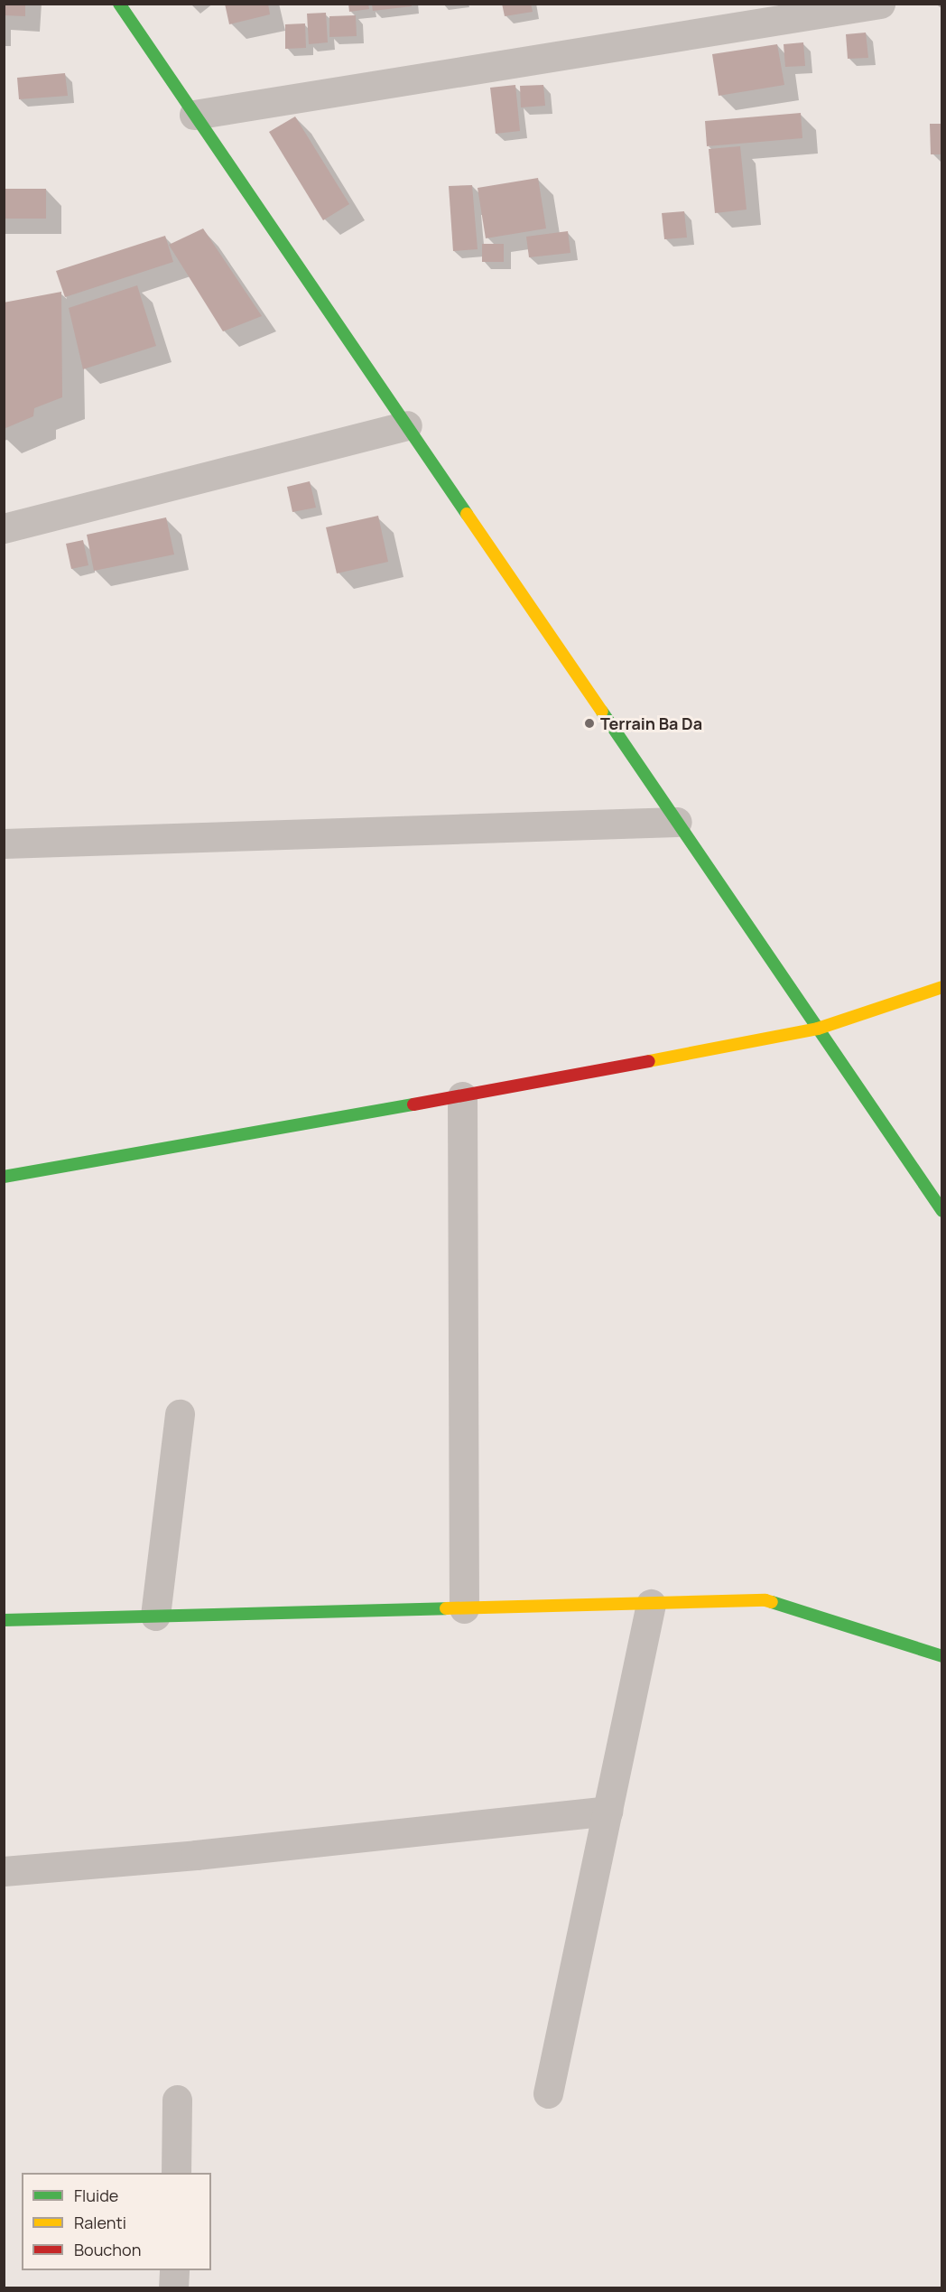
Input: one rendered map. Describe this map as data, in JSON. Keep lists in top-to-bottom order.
{
  "places": ["Terrain Ba Da"],
  "legend": ["Fluide", "Ralenti", "Bouchon"]
}
